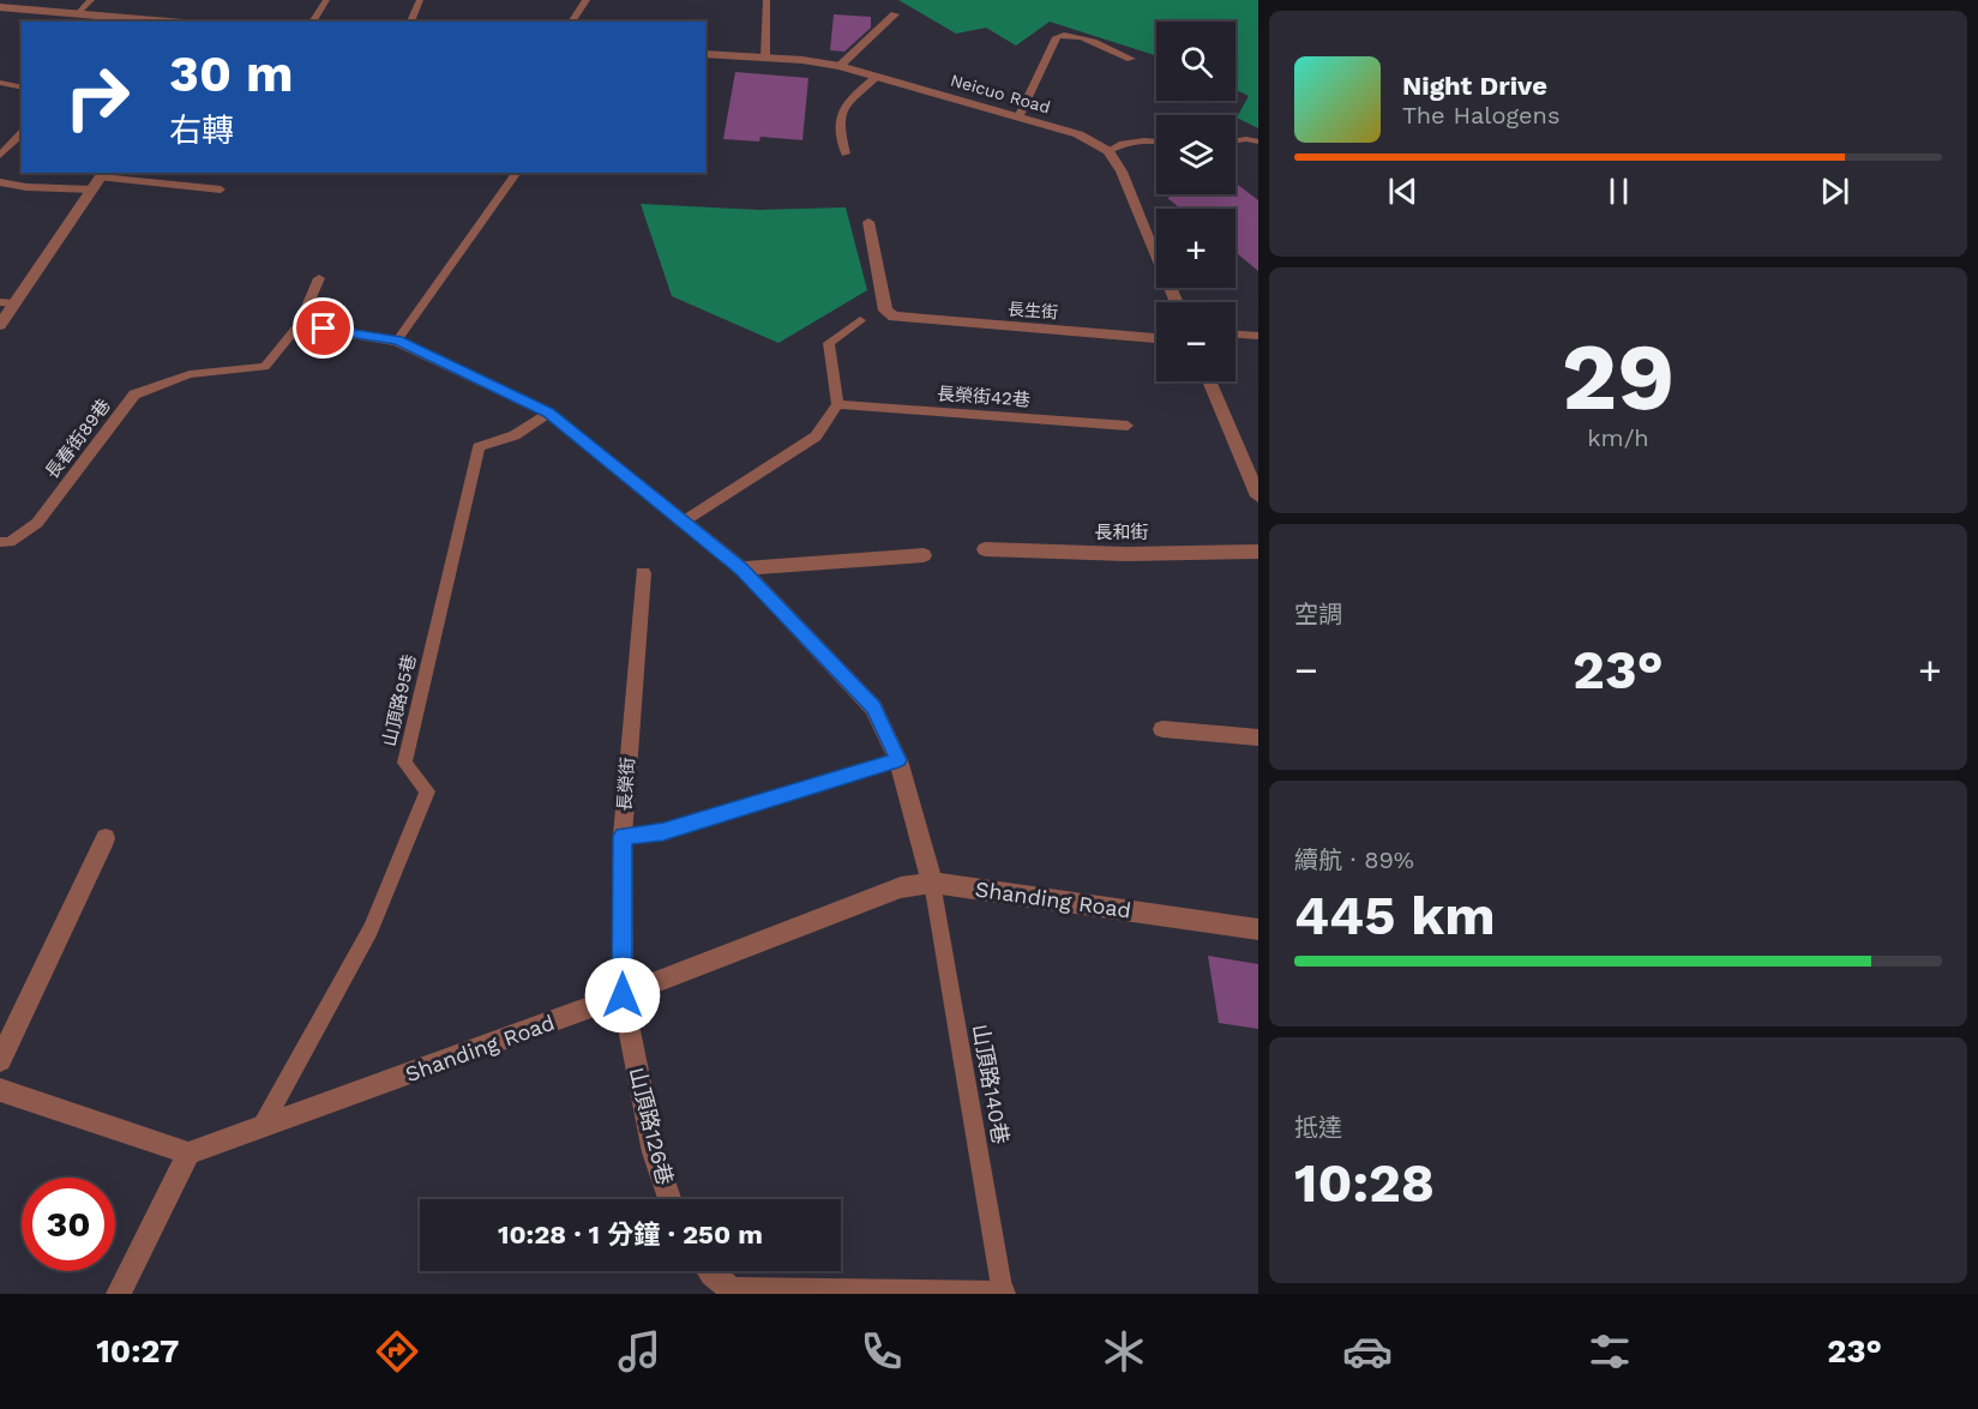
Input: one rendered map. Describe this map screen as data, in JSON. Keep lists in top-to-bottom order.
{
  "streets": {
    "street": [
      "Neicuo Road",
      "長生街",
      "長和街",
      "長榮街",
      "Shanding Road",
      "山頂路126巷"
    ],
    "lane": [
      "長榮街42巷",
      "長春街89巷",
      "山頂路95巷",
      "山頂路140巷"
    ]
  },
  "crossings": [
    ["山頂路95巷", "Shanding Road"],
    ["長榮街", "Shanding Road"],
    ["長榮街", "山頂路126巷"],
    ["Shanding Road", "山頂路140巷"],
    ["Shanding Road", "山頂路126巷"]
  ],
  "page": {
    "map_buttons": ["+", "−"],
    "turn": ["30 m", "右轉"],
    "song": ["Night Drive", "The Halogens"],
    "tile": [
      ["29", "km/h"],
      "空調",
      ["續航 · 89%", "445 km"],
      ["抵達", "10:28"]
    ],
    "heat": ["−", "23°", "+"],
    "limit": "30",
    "trip": "10:28 · 1 分鐘 · 250 m",
    "tabs": ["10:27", "23°"]
  }
}
